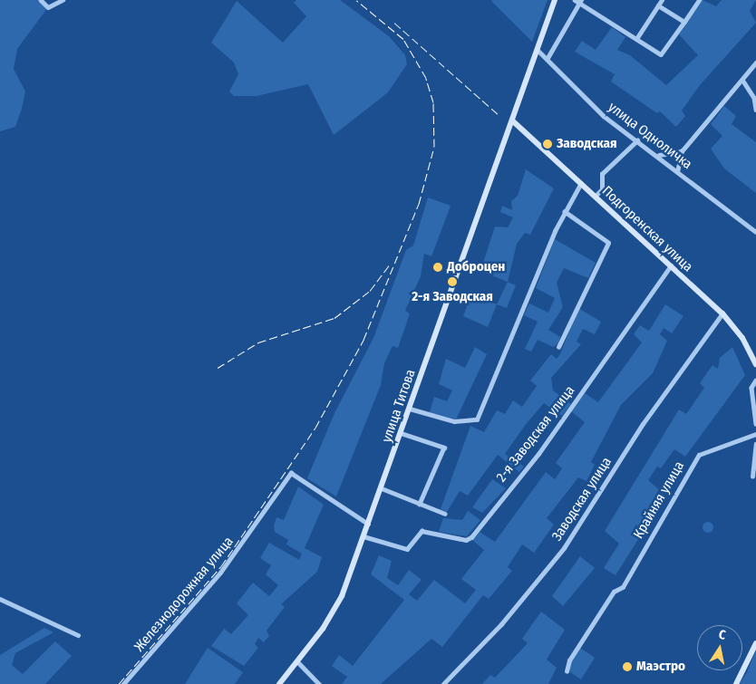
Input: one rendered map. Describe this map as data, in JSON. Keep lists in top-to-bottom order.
{
  "streets": {
    "main road": ["Подгоренская улица", "улица Титова"],
    "street": [
      "улица Одноличка",
      "2-я Заводская улица",
      "Заводская улица",
      "Крайняя улица",
      "Железнодорожная улица"
    ]
  },
  "crossings": [
    ["улица Одноличка", "улица Титова"],
    ["Подгоренская улица", "улица Титова"],
    ["Подгоренская улица", "2-я Заводская улица"],
    ["Подгоренская улица", "Заводская улица"],
    ["улица Титова", "2-я Заводская улица"],
    ["улица Титова", "Железнодорожная улица"]
  ],
  "places": [
    "Заводская",
    "Доброцен",
    "2-я Заводская",
    "Маэстро"
  ],
  "north": "top"
}
